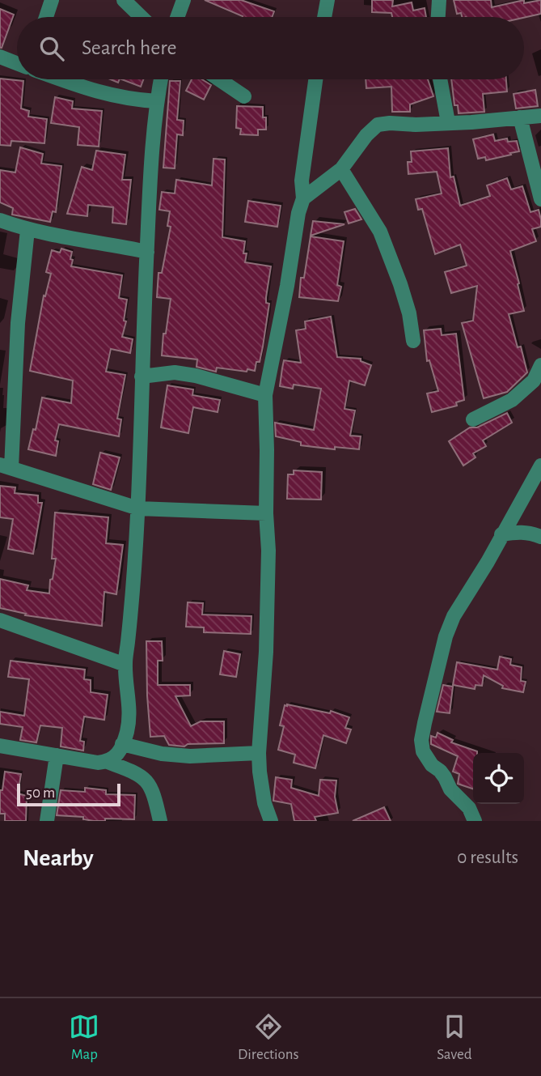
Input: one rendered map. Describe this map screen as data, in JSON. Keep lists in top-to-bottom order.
{
  "scale_bar": "50 m",
  "page": {
    "search": "Search here",
    "scale": "50 m",
    "heading": ["Nearby", "0 results"],
    "nav": ["Map", "Directions", "Saved"]
  }
}
